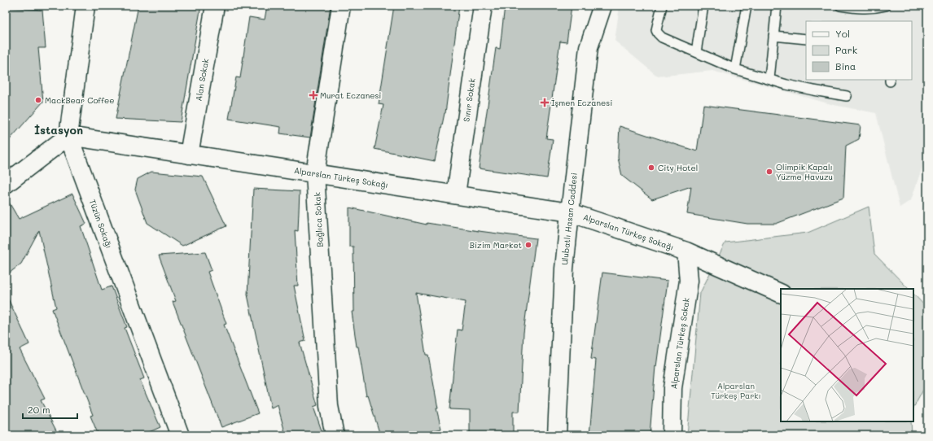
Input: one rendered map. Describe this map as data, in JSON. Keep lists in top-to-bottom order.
{
  "streets": {
    "street": [
      "Alan Sokak",
      "Sınır Sokak",
      "Alparslan Türkeş Sokağı",
      "Ulubatlı Hasan Caddesi",
      "Bağlıca Sokak",
      "Tüzün Sokağı",
      "Alparslan Türkeş Sokak"
    ]
  },
  "crossings": [
    ["Alan Sokak", "Alparslan Türkeş Sokağı"],
    ["Sınır Sokak", "Alparslan Türkeş Sokağı"],
    ["Alparslan Türkeş Sokağı", "Ulubatlı Hasan Caddesi"],
    ["Alparslan Türkeş Sokağı", "Bağlıca Sokak"],
    ["Alparslan Türkeş Sokağı", "Tüzün Sokağı"],
    ["Alparslan Türkeş Sokağı", "Alparslan Türkeş Sokak"]
  ],
  "districts": ["İstasyon"],
  "parks": ["Alparslan Türkeş Parkı"],
  "places": {
    "health": ["Murat Eczanesi", "İşmen Eczanesi"],
    "other": [
      "MackBear Coffee",
      "City Hotel",
      "Olimpik Kapalı Yüzme Havuzu",
      "Bizim Market"
    ]
  },
  "legend": ["Yol", "Park", "Bina"],
  "scale_bar": "20 m"
}
